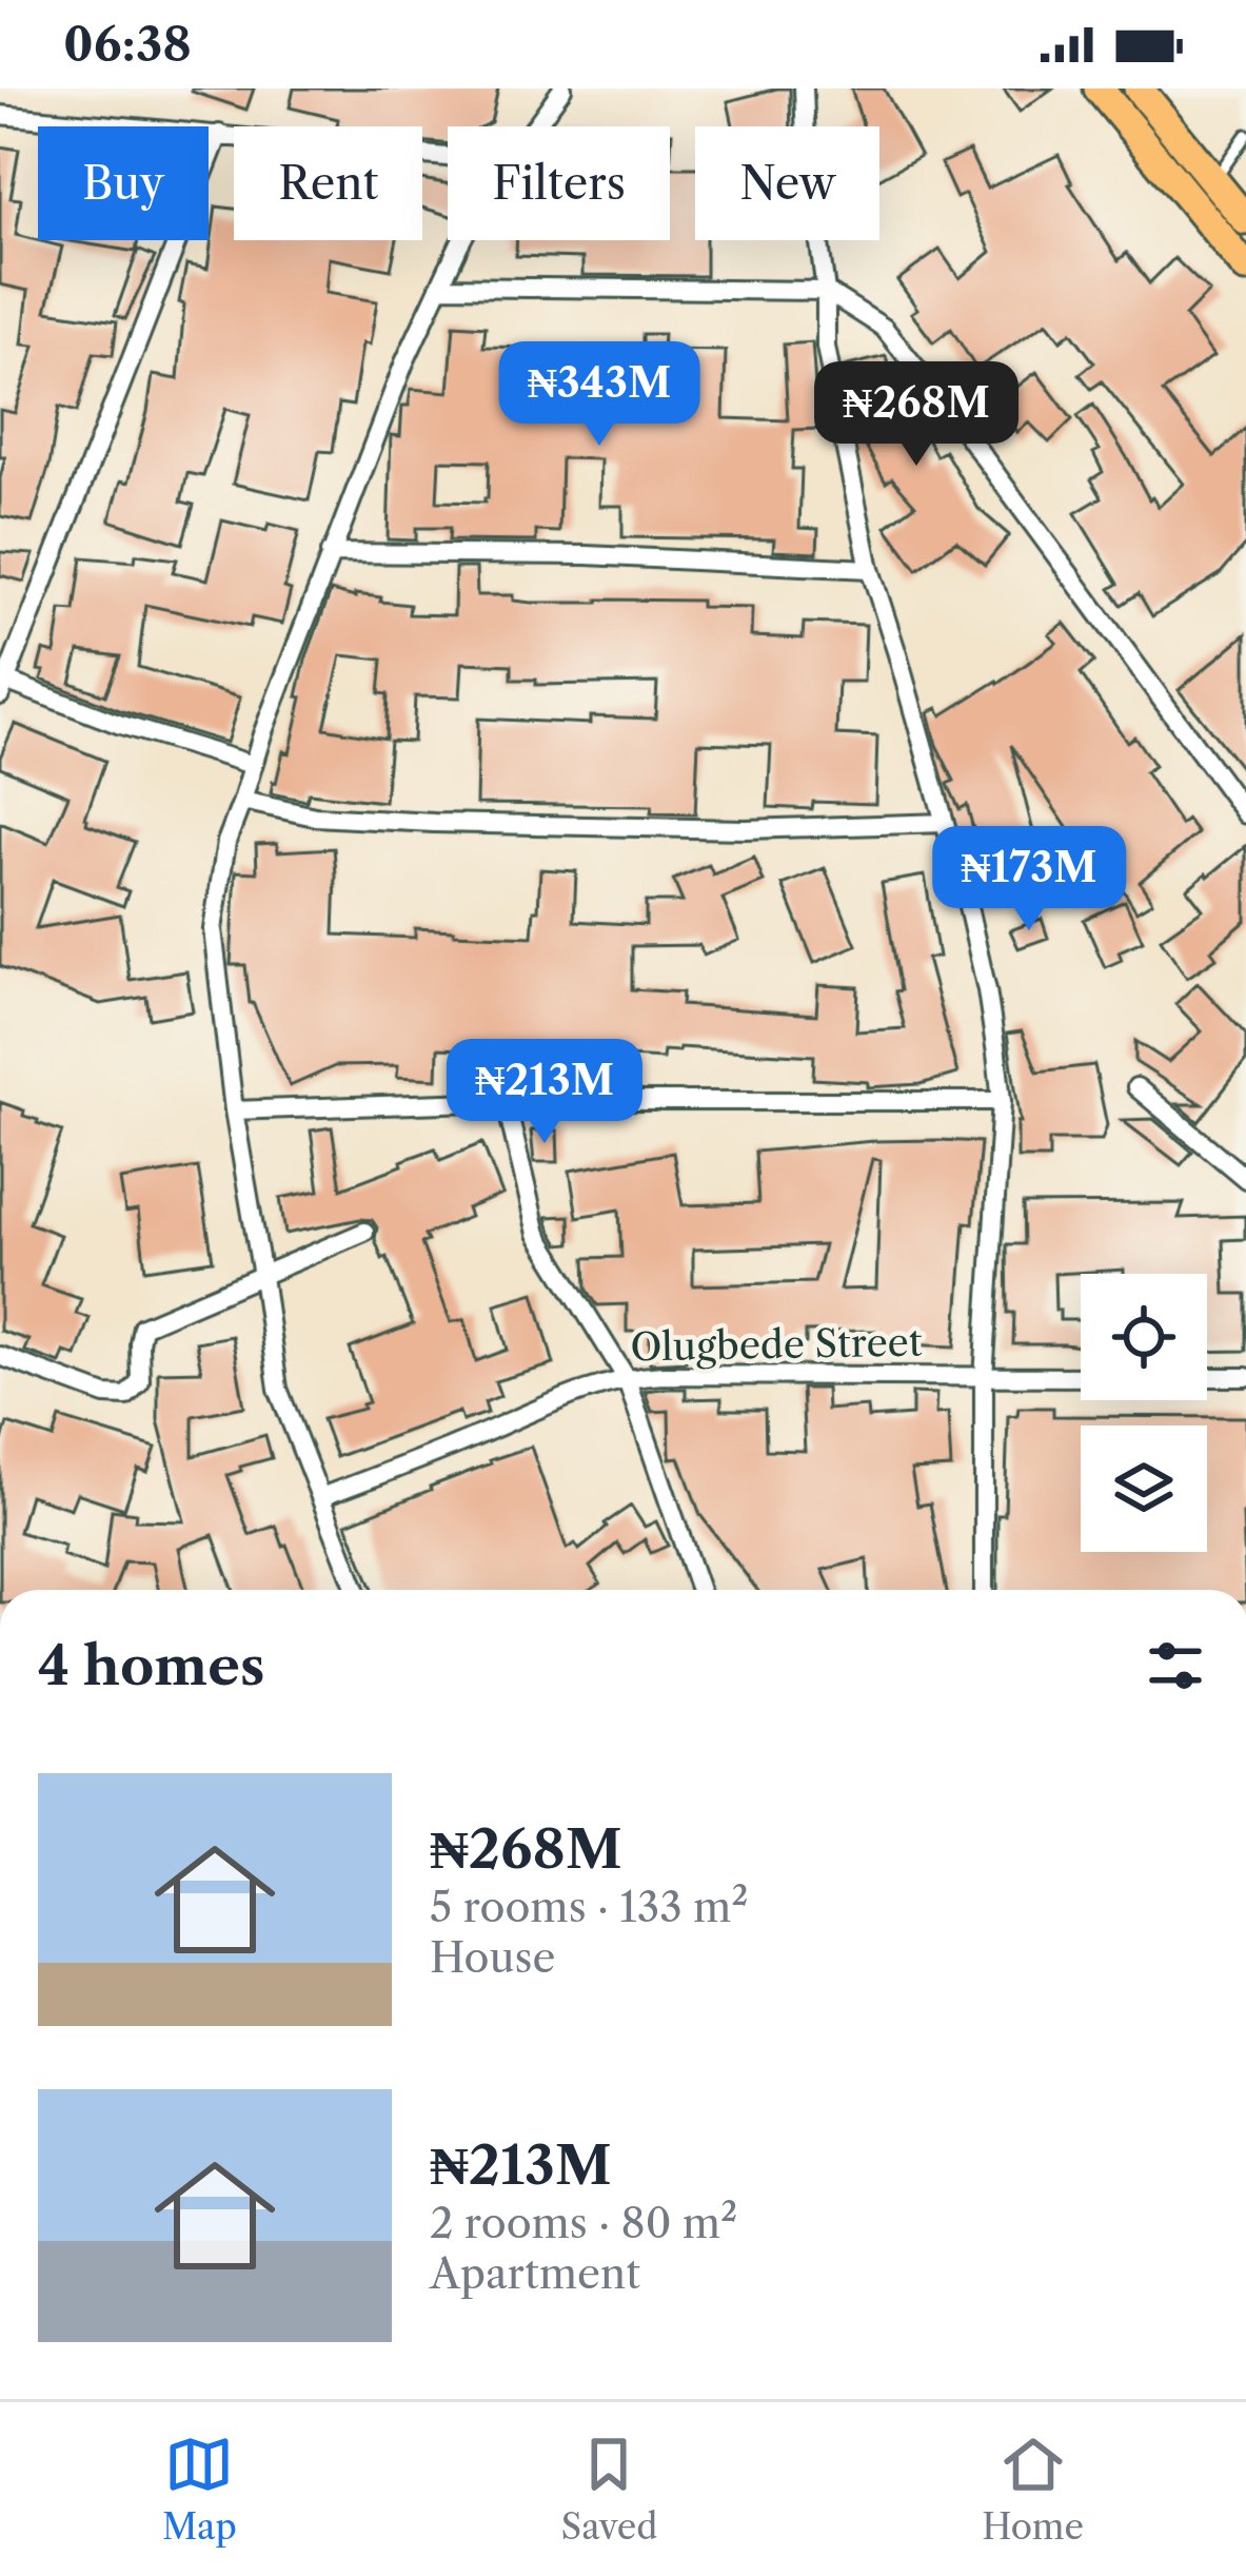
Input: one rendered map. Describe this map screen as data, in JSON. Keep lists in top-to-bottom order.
{
  "streets": {
    "street": ["Olugbede Street"]
  },
  "page": {
    "status": "06:38",
    "chip": [
      "Buy",
      "Rent",
      "Filters",
      "New"
    ],
    "price": [
      "₦343M",
      "₦268M",
      "₦173M",
      "₦213M"
    ],
    "heading": "4 homes",
    "list": [
      {
        "name": "₦268M",
        "note": "5 rooms · 133 m² · House"
      },
      {
        "name": "₦213M",
        "note": "2 rooms · 80 m² · Apartment"
      }
    ],
    "tabs": ["Map", "Saved", "Home"]
  }
}
